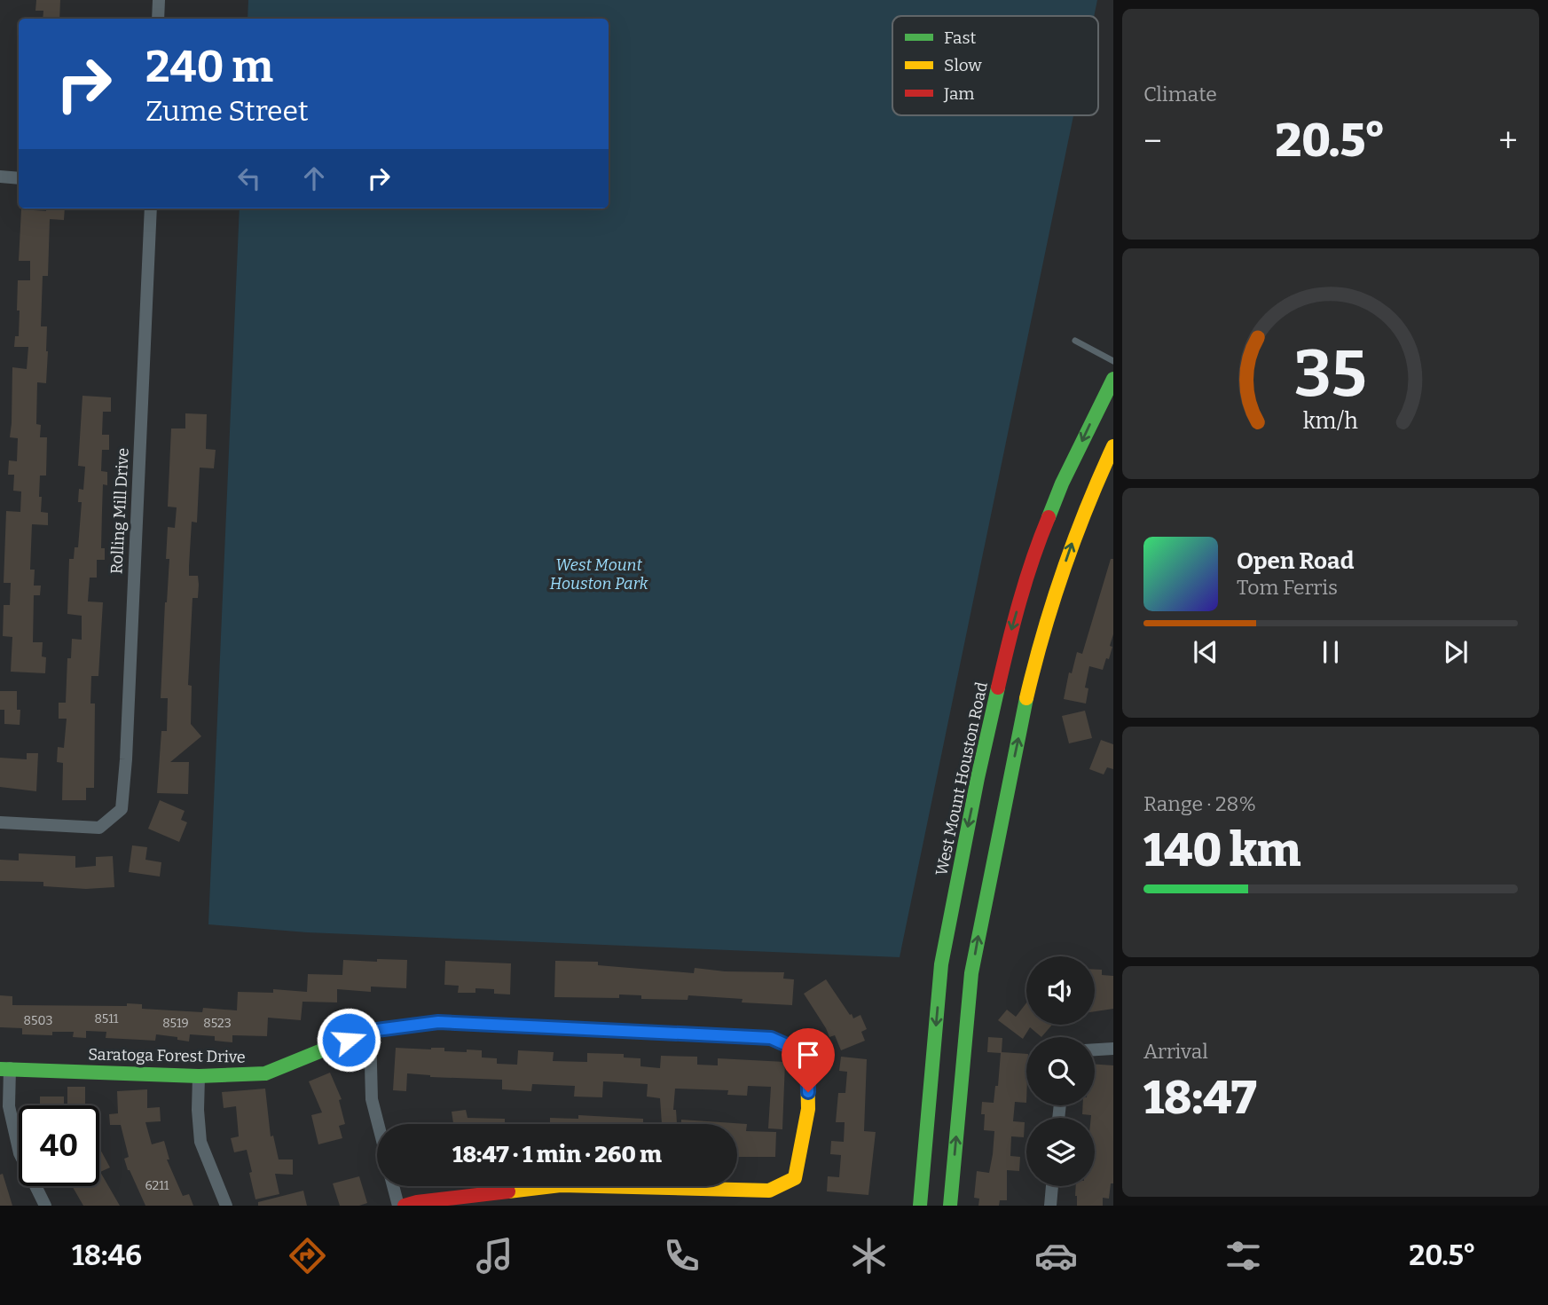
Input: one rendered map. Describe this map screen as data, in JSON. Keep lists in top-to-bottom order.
{
  "streets": {
    "main road": ["West Mount Houston Road", "Saratoga Forest Drive"],
    "street": ["Rolling Mill Drive"]
  },
  "parks": ["West Mount Houston Park"],
  "house_numbers": [
    "8511",
    "8503",
    "8519",
    "8523",
    "6211"
  ],
  "legend": ["Fast", "Slow", "Jam"],
  "page": {
    "tile": [
      "Climate",
      ["Range · 28%", "140 km"],
      ["Arrival", "18:47"]
    ],
    "turn": ["240 m", "Zume Street"],
    "heat": ["−", "20.5°", "+"],
    "song": ["Open Road", "Tom Ferris"],
    "limit": "40",
    "trip": "18:47 · 1 min · 260 m",
    "tabs": ["18:46", "20.5°"],
    "gauge": ["35", "km/h"]
  }
}
